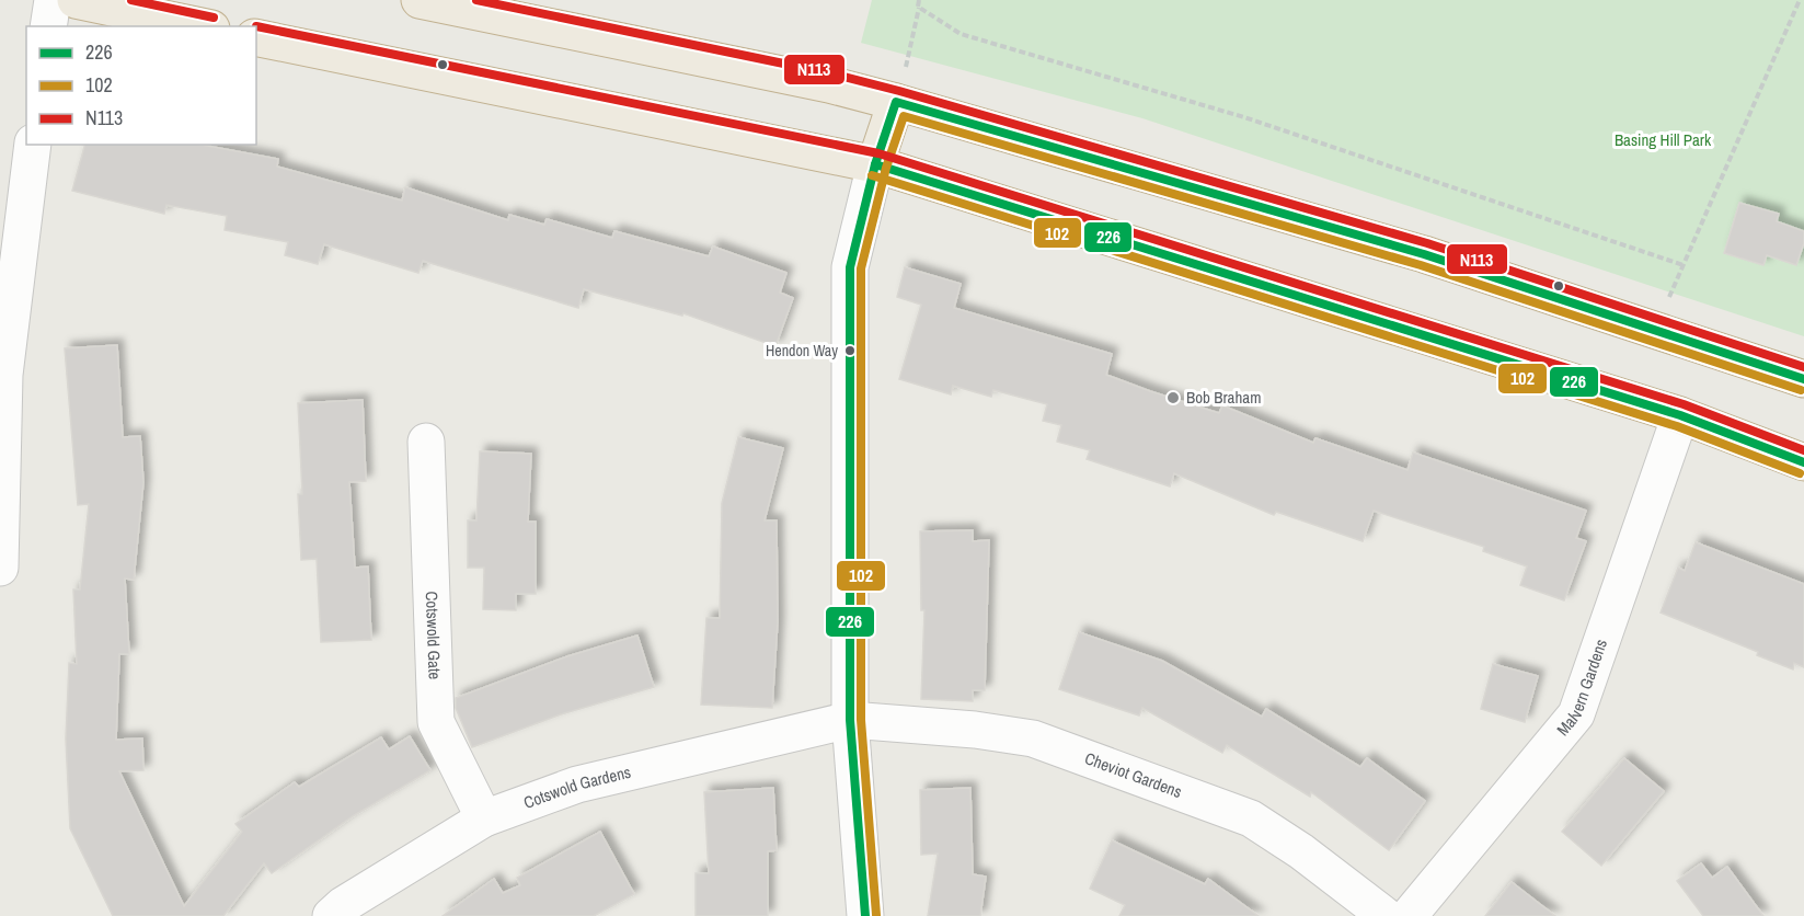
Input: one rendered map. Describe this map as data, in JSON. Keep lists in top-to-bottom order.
{
  "streets": {
    "street": [
      "Cotswold Gate",
      "Malvern Gardens",
      "Cheviot Gardens",
      "Cotswold Gardens"
    ]
  },
  "crossings": [
    ["Cotswold Gate", "Cotswold Gardens"],
    ["Cheviot Gardens", "Cotswold Gardens"]
  ],
  "parks": ["Basing Hill Park"],
  "places": ["Hendon Way", "Bob Braham"],
  "lines": ["transit line N113", "transit line 226", "transit line 102"],
  "legend": ["226", "102", "N113"]
}
